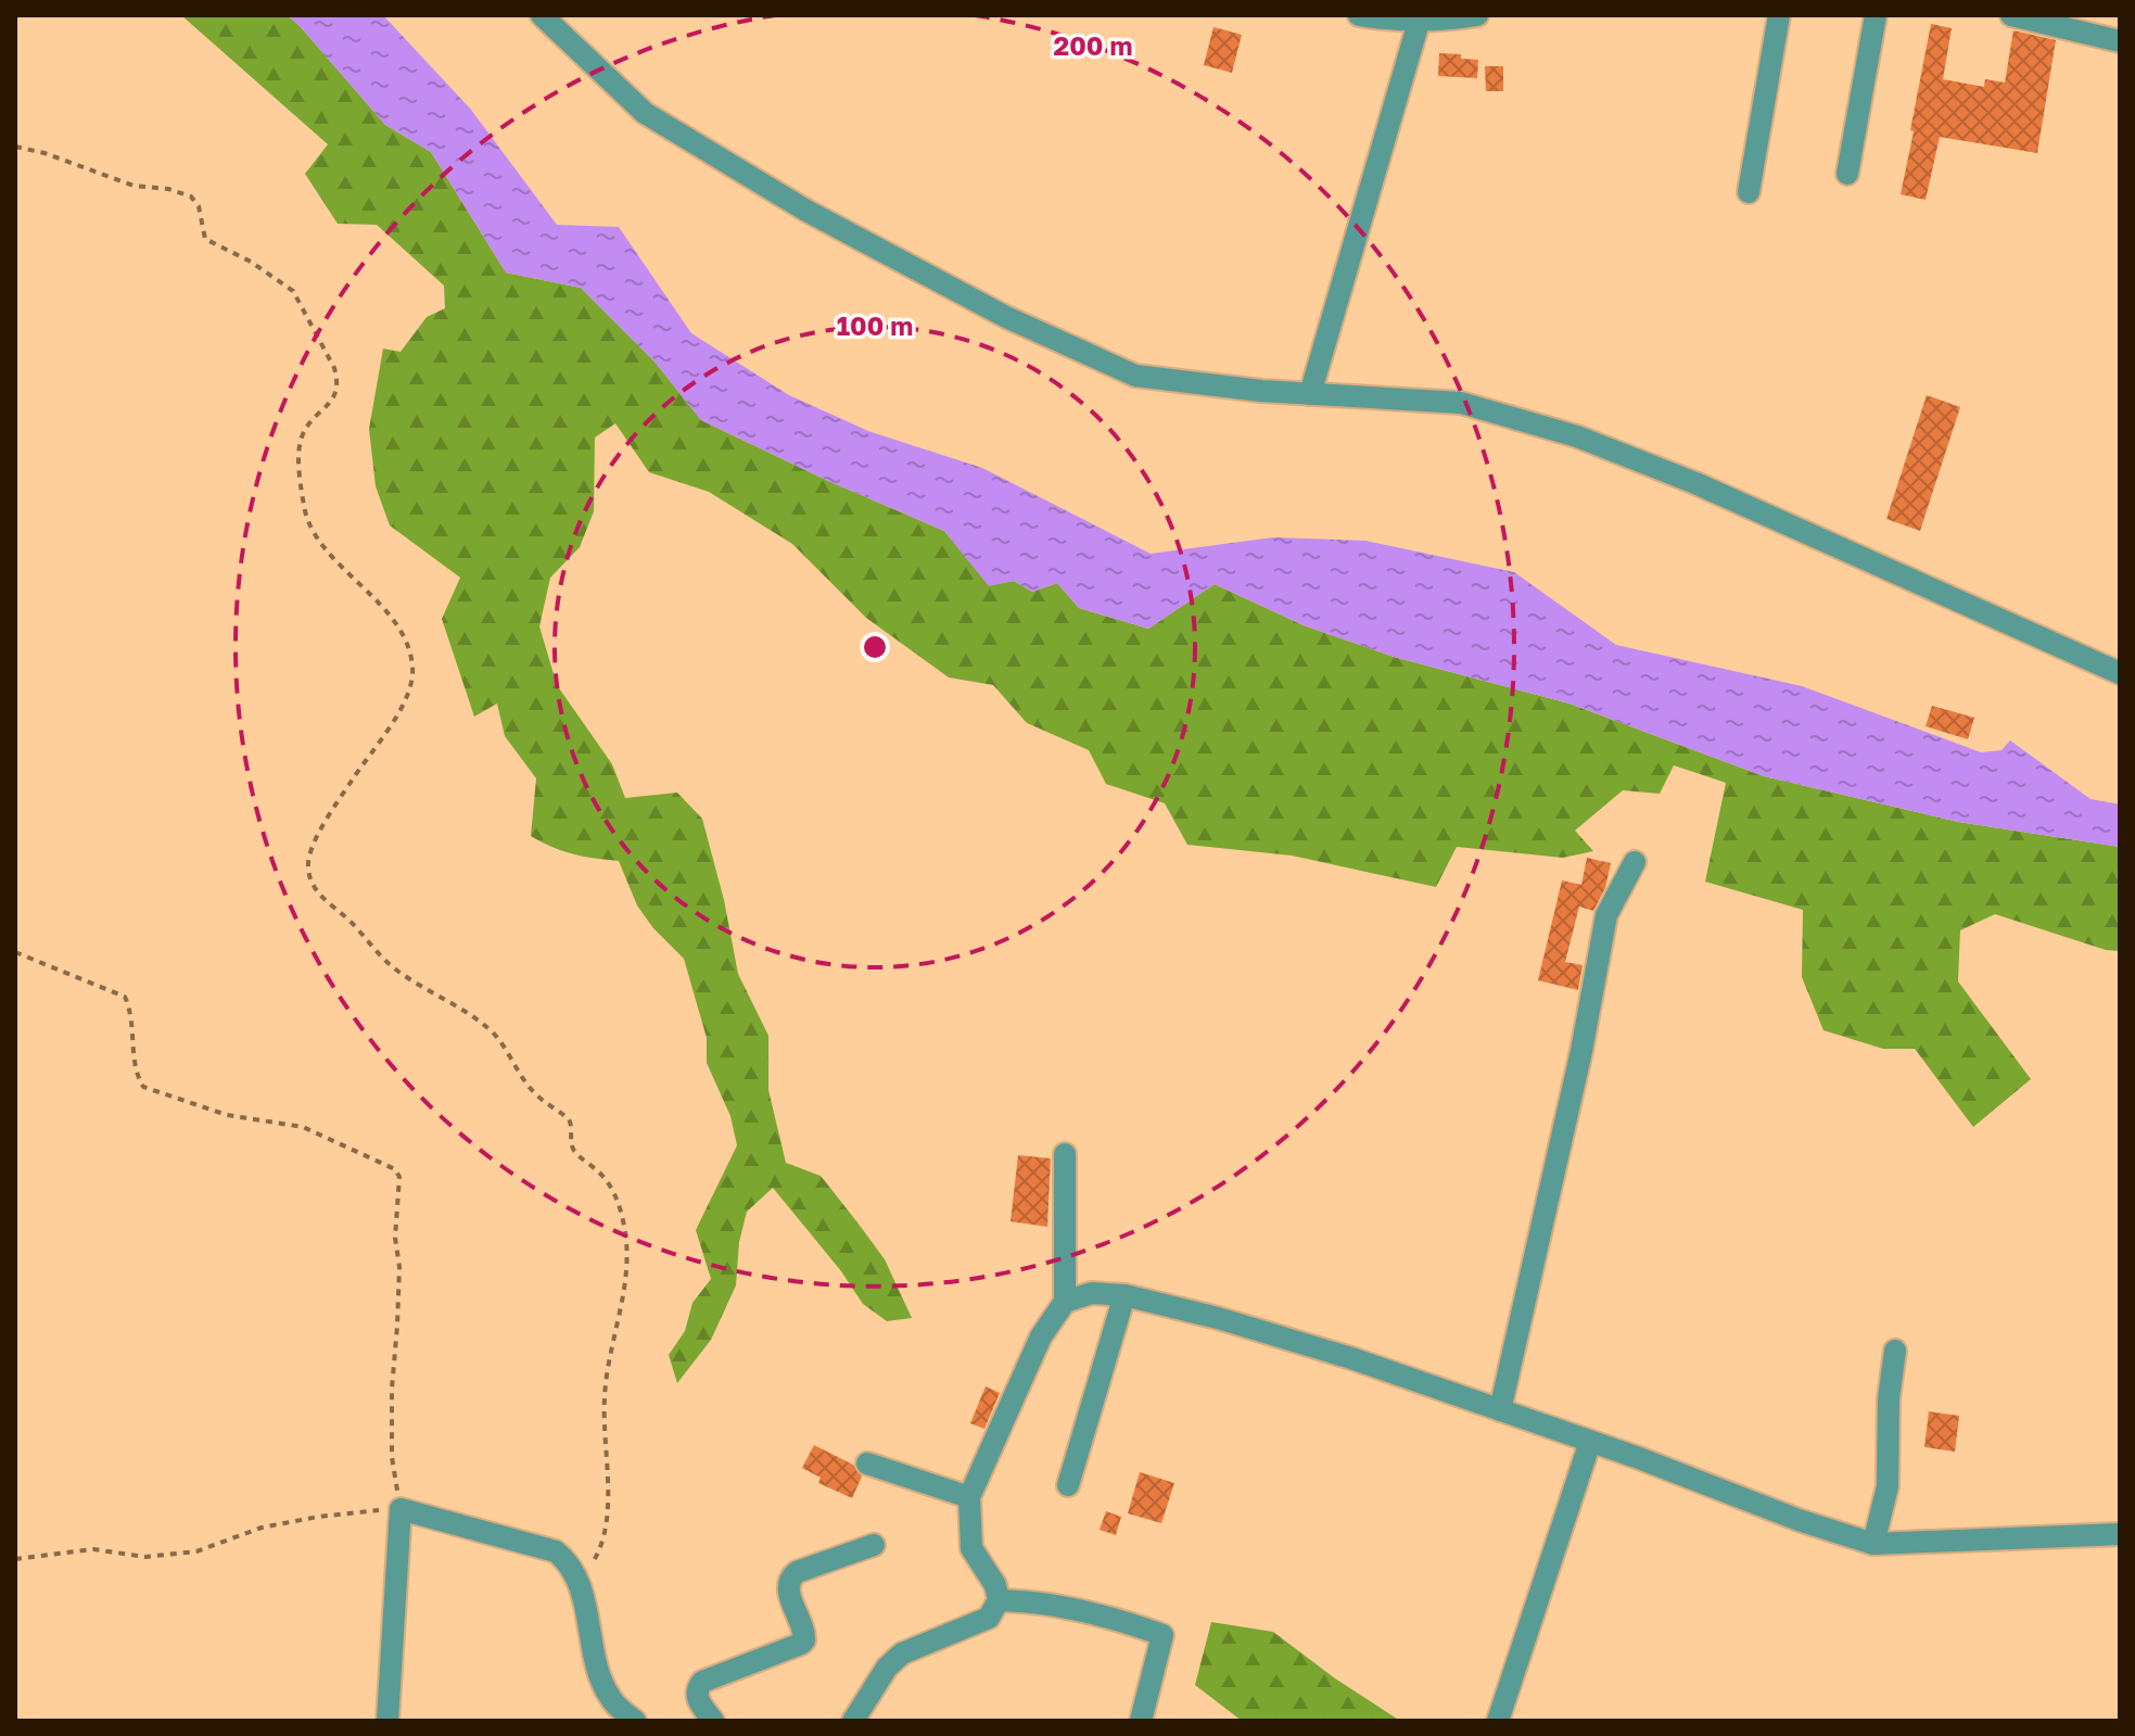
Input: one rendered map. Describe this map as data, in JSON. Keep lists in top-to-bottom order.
{
  "rings": ["200 m", "100 m"]
}
